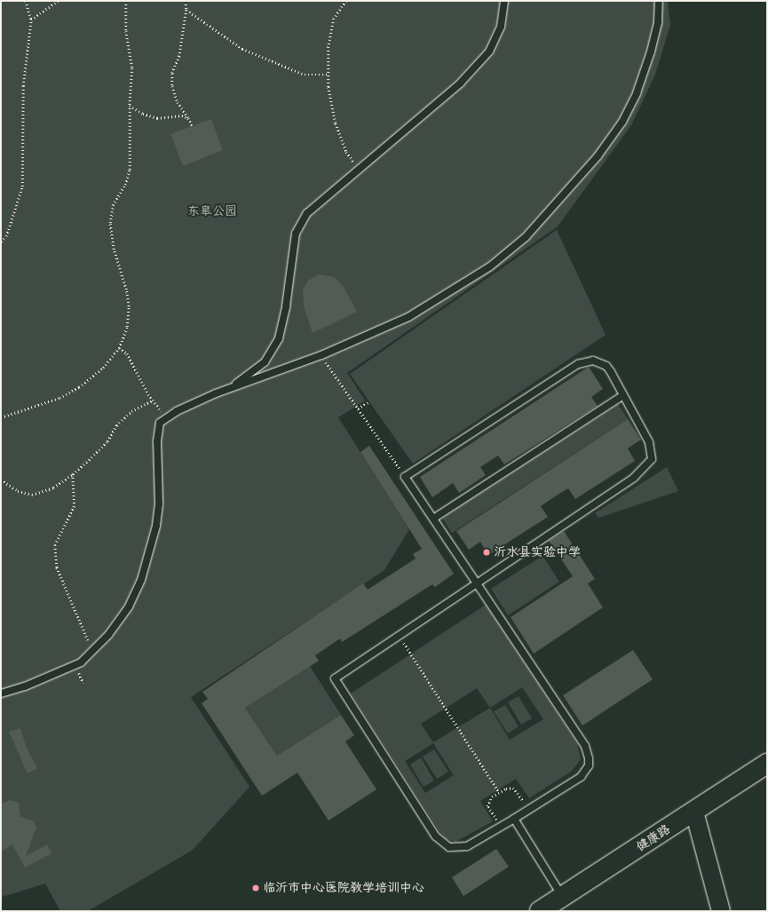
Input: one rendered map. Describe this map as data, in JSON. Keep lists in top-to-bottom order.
{
  "streets": {
    "main road": ["健康路"]
  },
  "parks": ["东皋公园"],
  "places": ["沂水县实验中学", "临沂市中心医院教学培训中心"]
}
